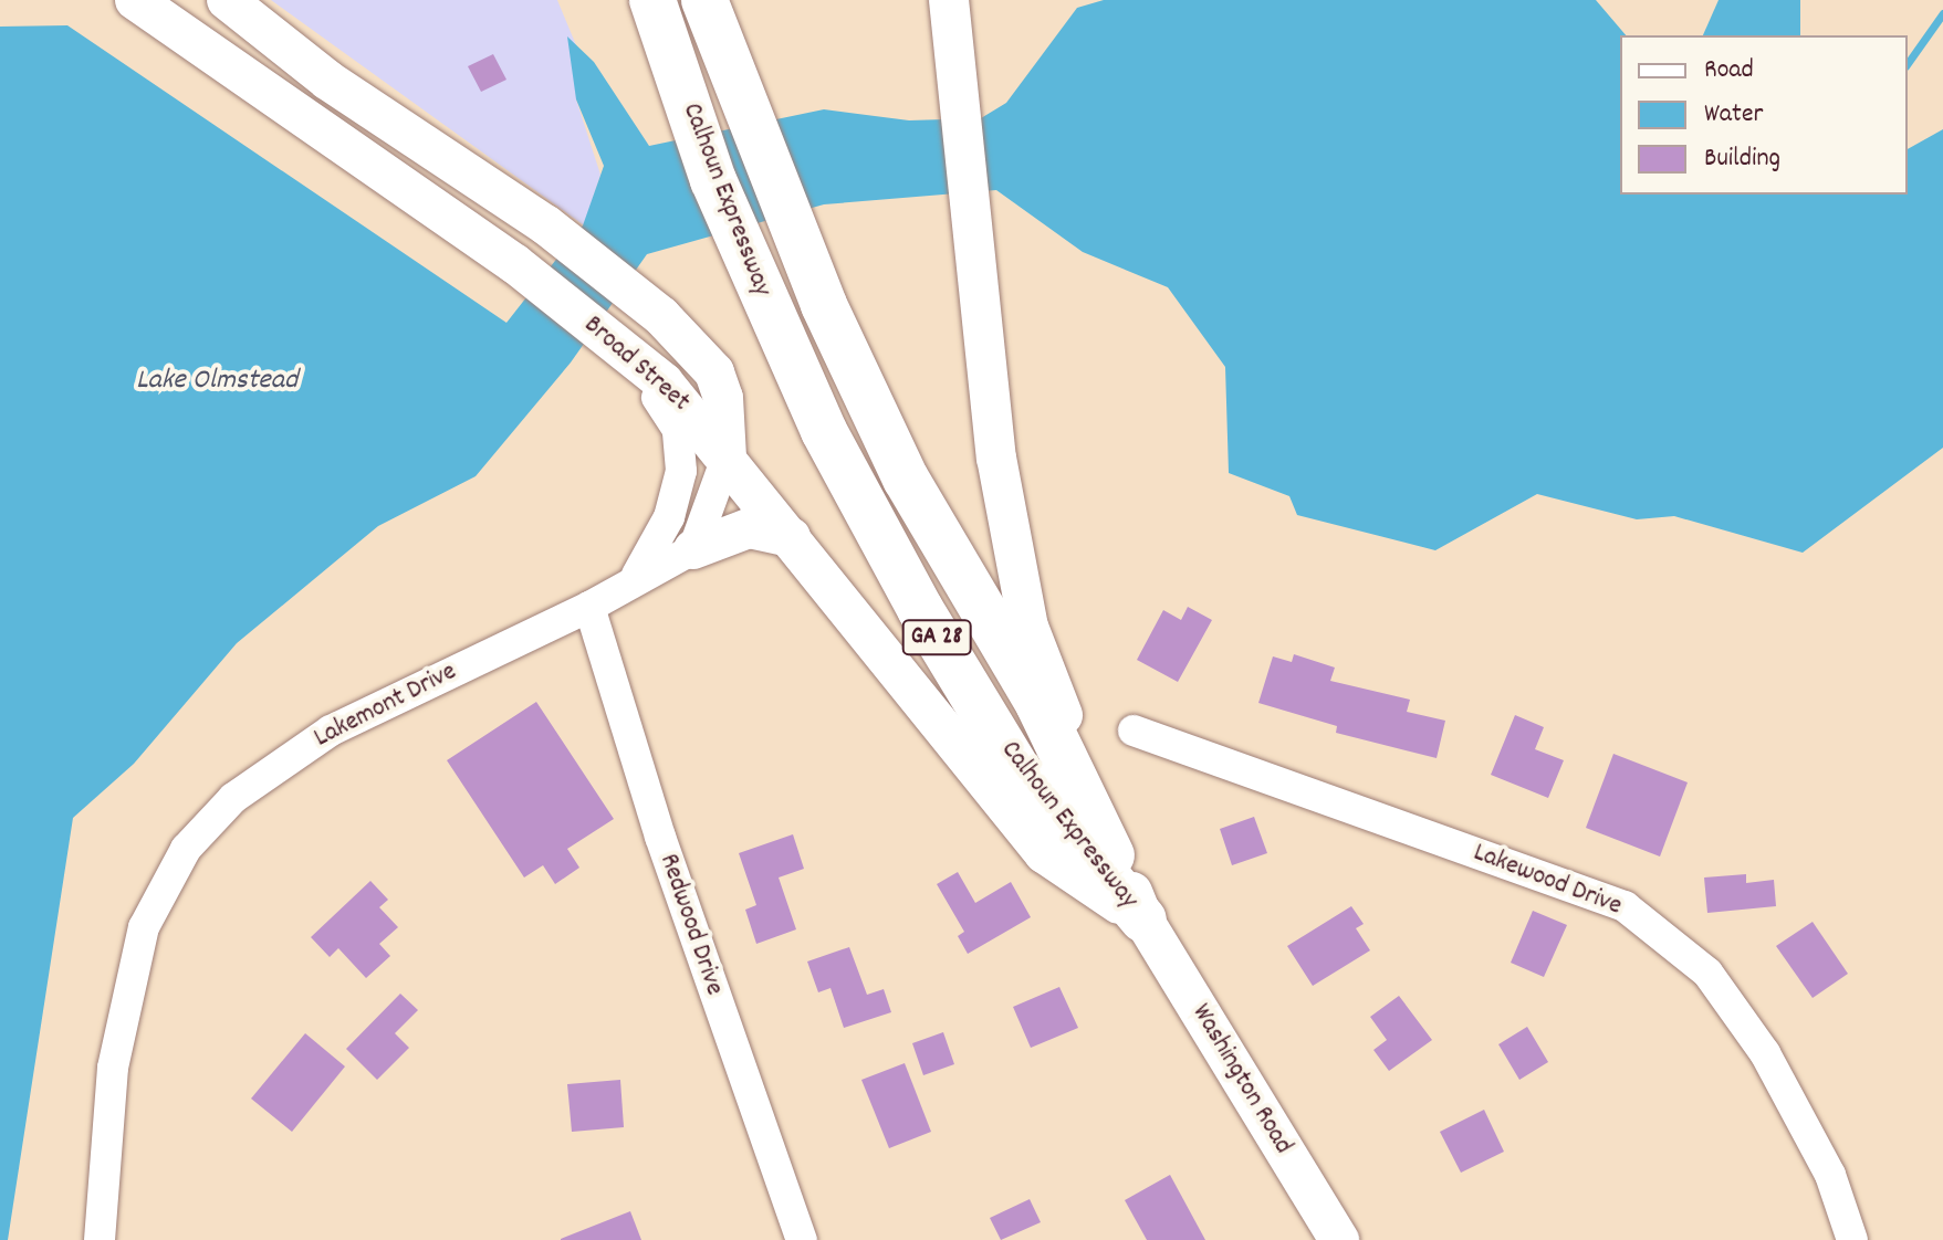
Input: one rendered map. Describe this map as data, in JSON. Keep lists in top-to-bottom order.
{
  "streets": {
    "highway": ["Calhoun Expressway", "GA 28"],
    "main road": ["Broad Street", "Washington Road"],
    "street": ["Lakemont Drive", "Lakewood Drive", "Redwood Drive"]
  },
  "crossings": [
    ["Calhoun Expressway", "Washington Road"],
    ["Broad Street", "Lakemont Drive"],
    ["Lakemont Drive", "Redwood Drive"]
  ],
  "water": ["Lake Olmstead"],
  "legend": ["Road", "Water", "Building"]
}
